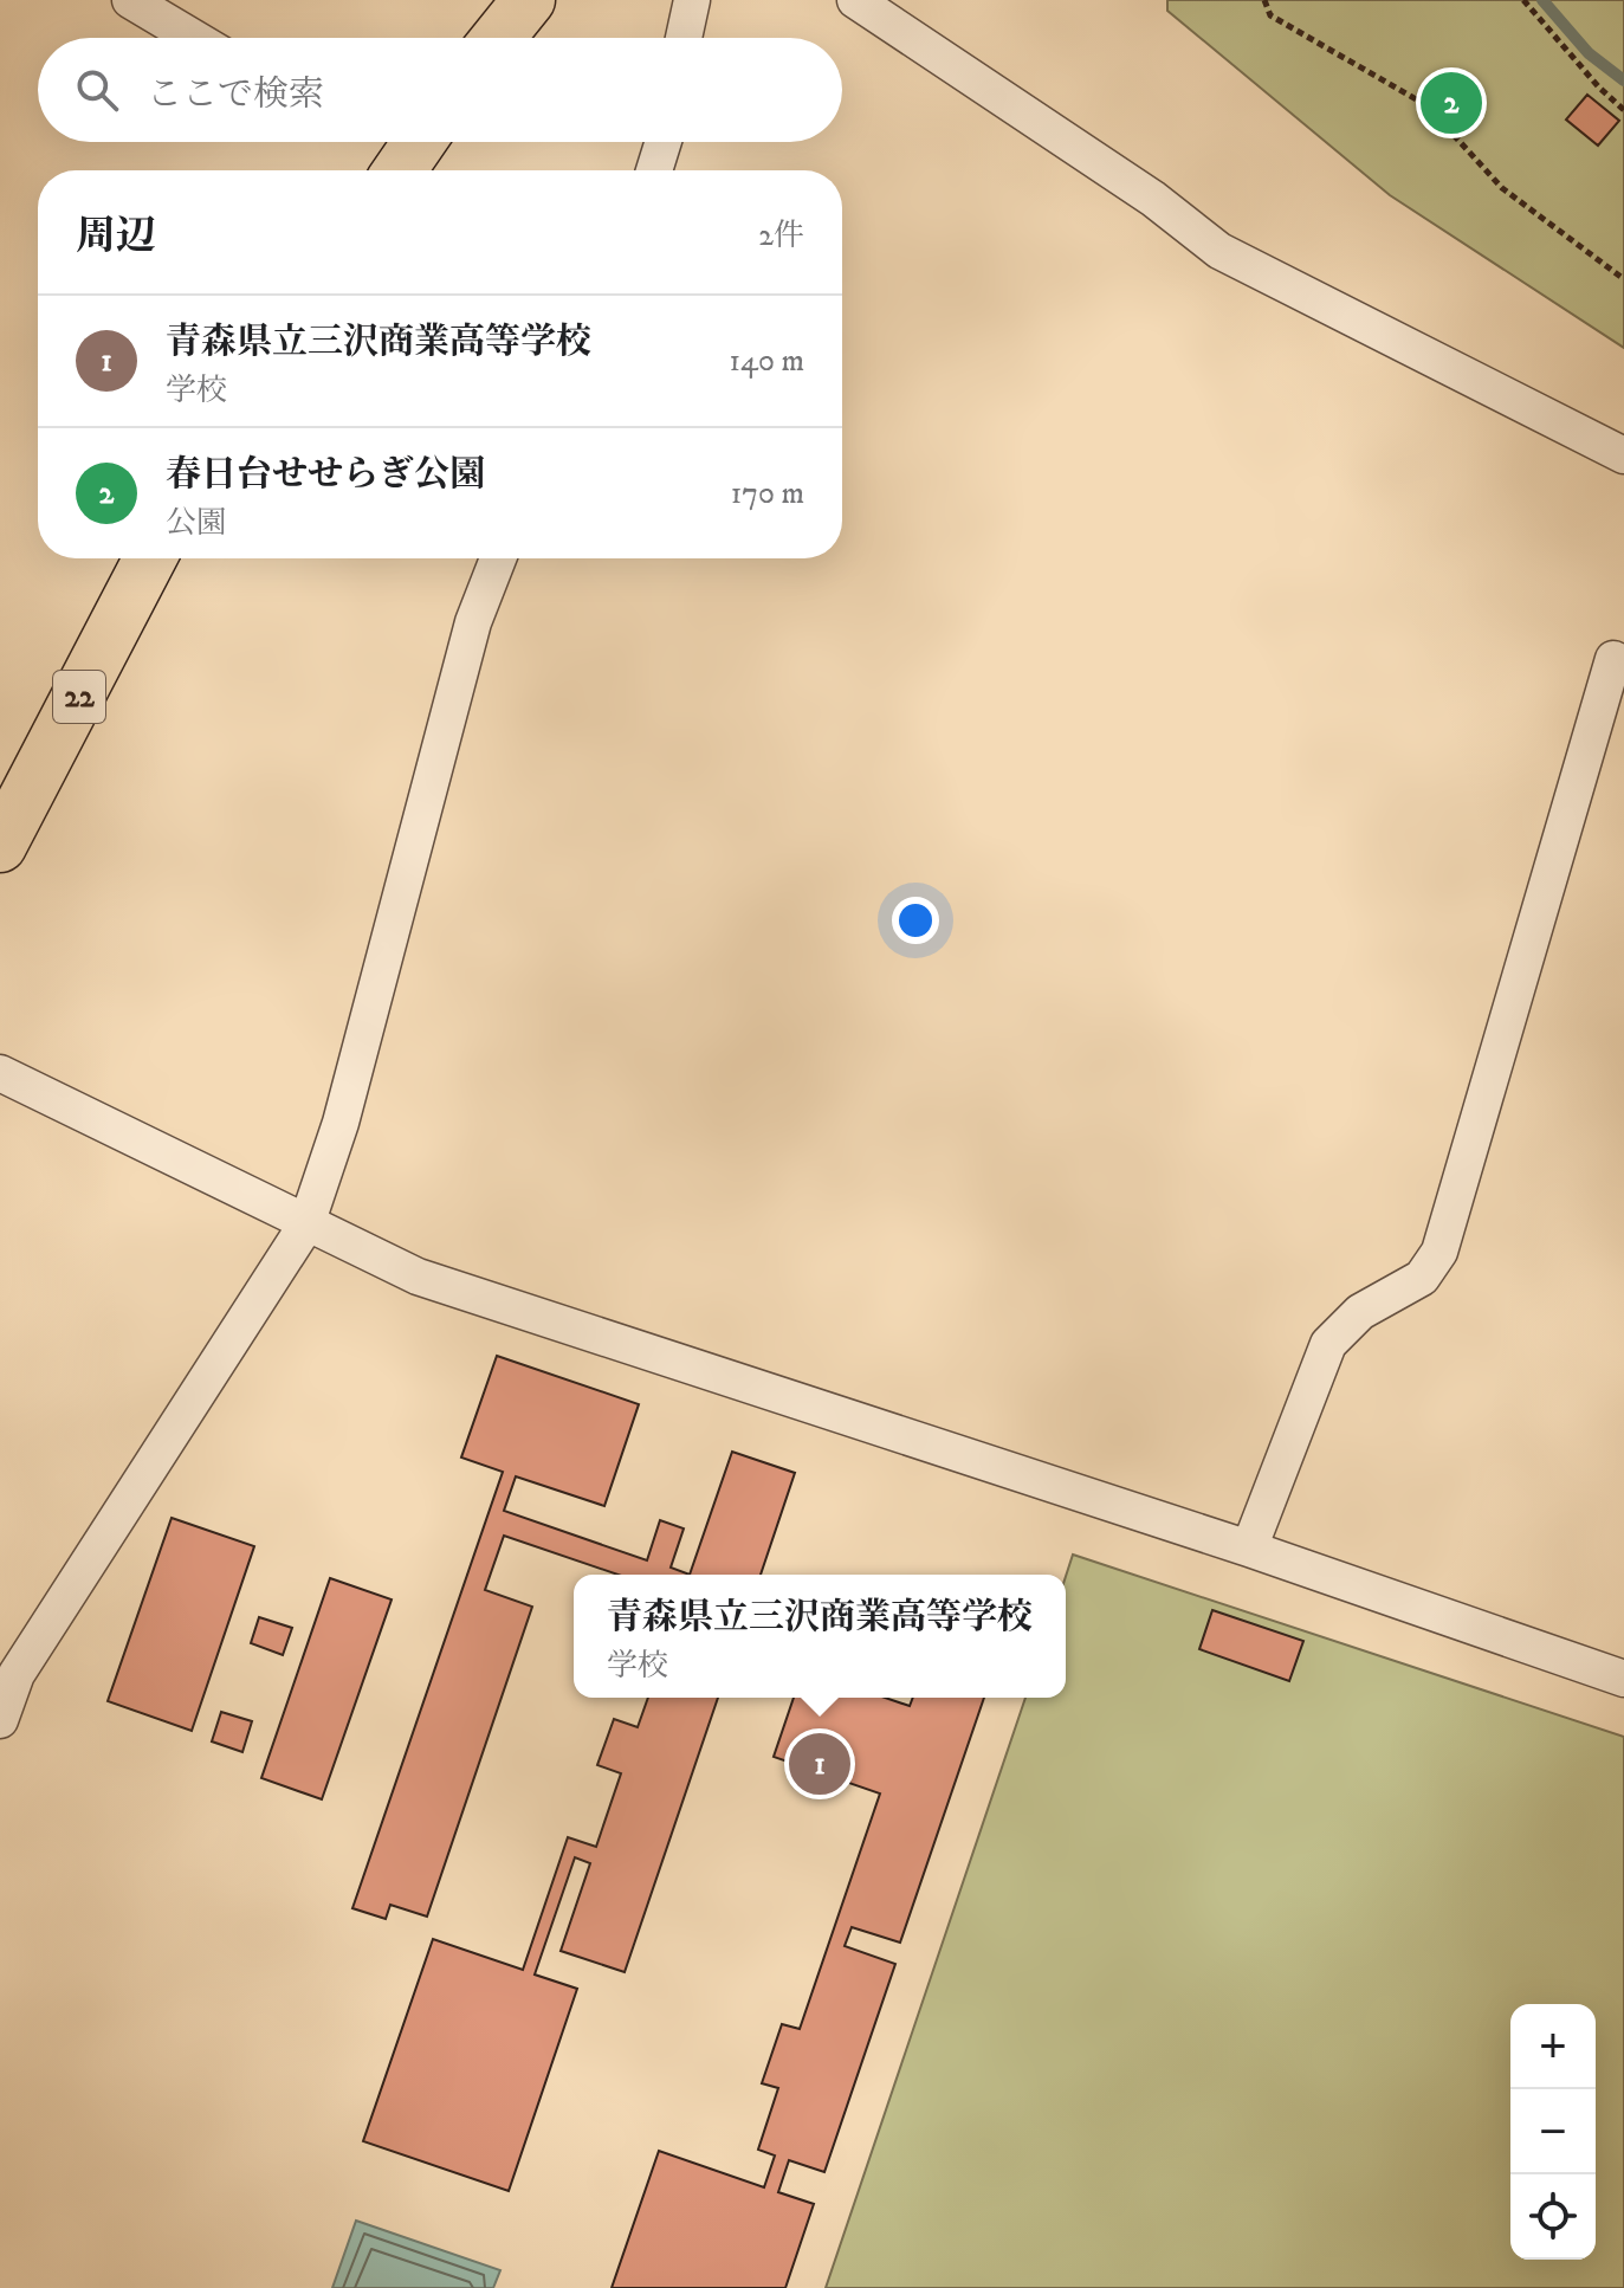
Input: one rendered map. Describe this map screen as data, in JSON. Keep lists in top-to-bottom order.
{
  "streets": {
    "main road": ["22"]
  },
  "page": {
    "search": "ここで検索",
    "pins": ["2", "1"],
    "heading": ["周辺", "2件"],
    "list": [
      {
        "mark": "1",
        "name": "青森県立三沢商業高等学校",
        "note": "学校",
        "value": "140 m"
      },
      {
        "mark": "2",
        "name": "春日台せせらぎ公園",
        "note": "公園",
        "value": "170 m"
      }
    ],
    "popup": ["青森県立三沢商業高等学校", "学校"],
    "map_buttons": ["+", "−"]
  }
}
